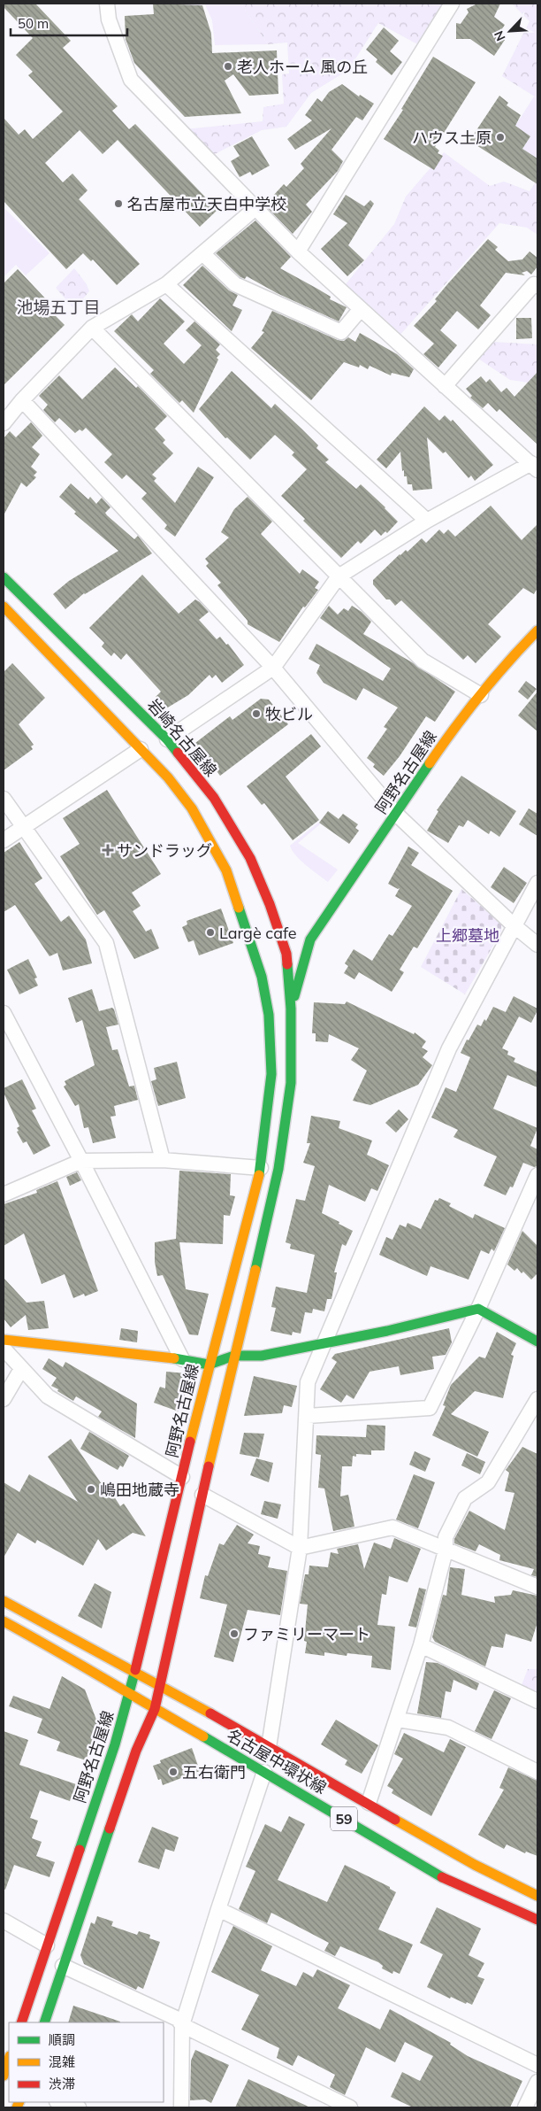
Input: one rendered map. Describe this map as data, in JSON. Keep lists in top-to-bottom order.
{
  "streets": {
    "main road": [
      "岩崎名古屋線",
      "阿野名古屋線",
      "名古屋中環状線",
      "59"
    ]
  },
  "crossings": [
    ["岩崎名古屋線", "阿野名古屋線"],
    ["阿野名古屋線", "名古屋中環状線"]
  ],
  "districts": ["池場五丁目"],
  "parks": ["上郷墓地"],
  "places": {
    "other": [
      "老人ホーム 風の丘",
      "ハウス土原",
      "名古屋市立天白中学校",
      "牧ビル",
      "Largè cafe",
      "嶋田地蔵寺",
      "ファミリーマート",
      "五右衛門"
    ],
    "health": ["サンドラッグ"]
  },
  "legend": ["順調", "混雑", "渋滞"],
  "scale_bar": "50 m",
  "north": "bottom left"
}
